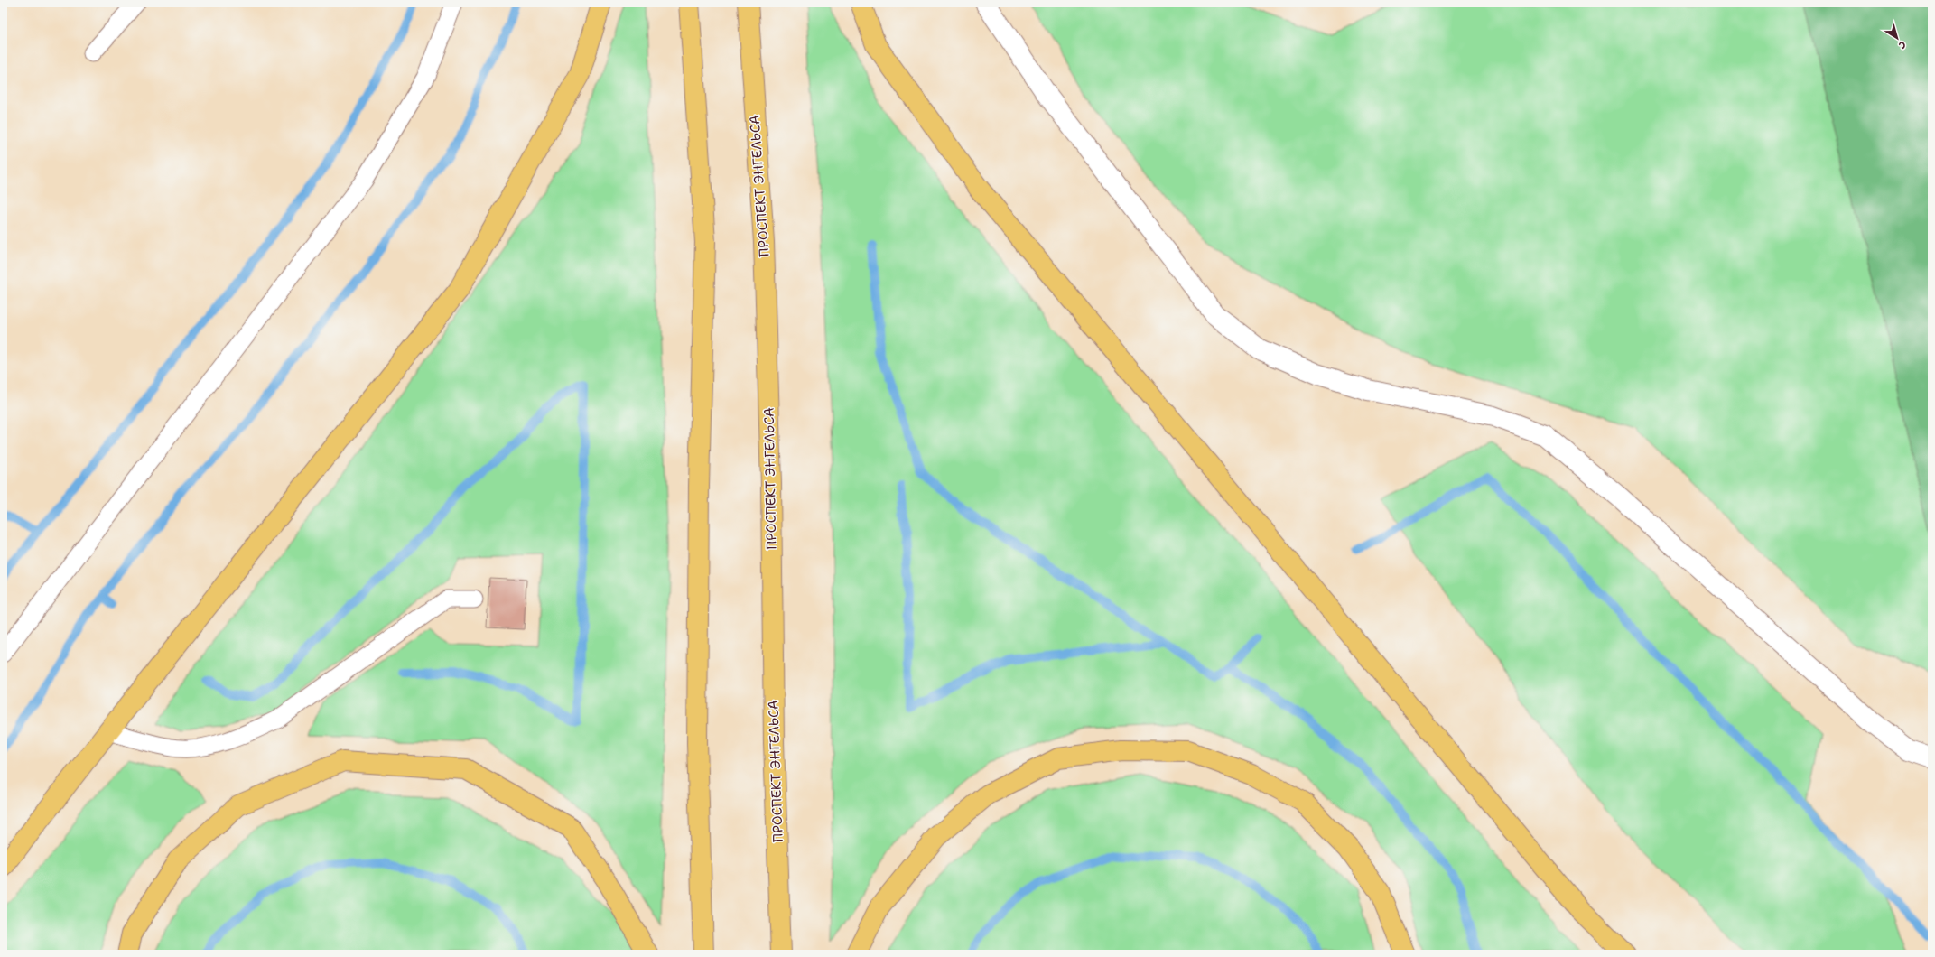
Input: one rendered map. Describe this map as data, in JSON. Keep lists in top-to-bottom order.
{
  "streets": {
    "main road": ["ПРОСПЕКТ ЭНГЕЛЬСА"]
  },
  "north": "bottom right"
}
